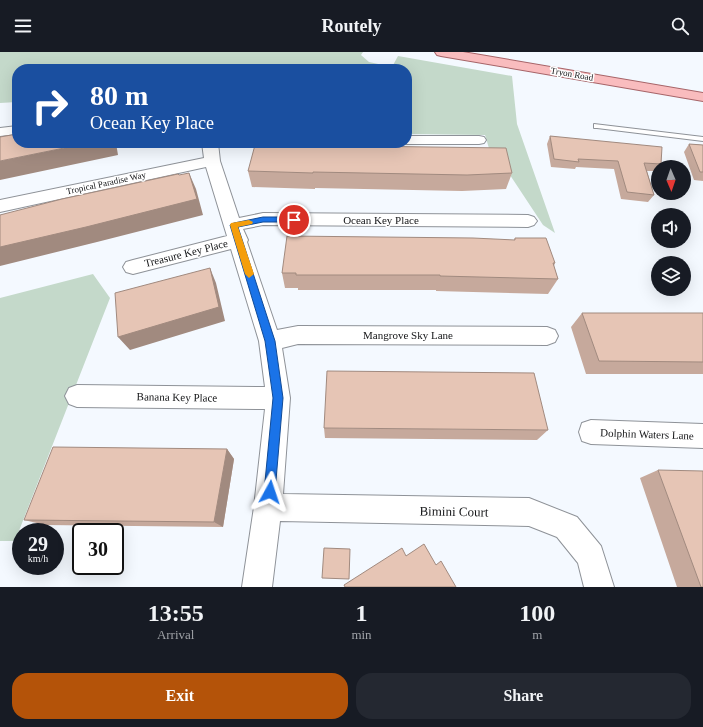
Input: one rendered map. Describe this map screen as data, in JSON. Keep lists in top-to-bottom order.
{
  "streets": {
    "main road": ["Tryon Road"],
    "street": [
      "Tropical Paradise Way",
      "Ocean Key Place",
      "Treasure Key Place",
      "Mangrove Sky Lane",
      "Banana Key Place",
      "Dolphin Waters Lane",
      "Bimini Court"
    ]
  },
  "crossings": [
    ["Ocean Key Place", "Treasure Key Place"]
  ],
  "north": "bottom",
  "page": {
    "header": "Routely",
    "turn": ["80 m", "Ocean Key Place"],
    "speed": "29 km/h",
    "limit": "30",
    "eta": [
      "13:55",
      "Arrival",
      "1",
      "min",
      "100",
      "m"
    ],
    "buttons": ["Exit", "Share"]
  }
}
